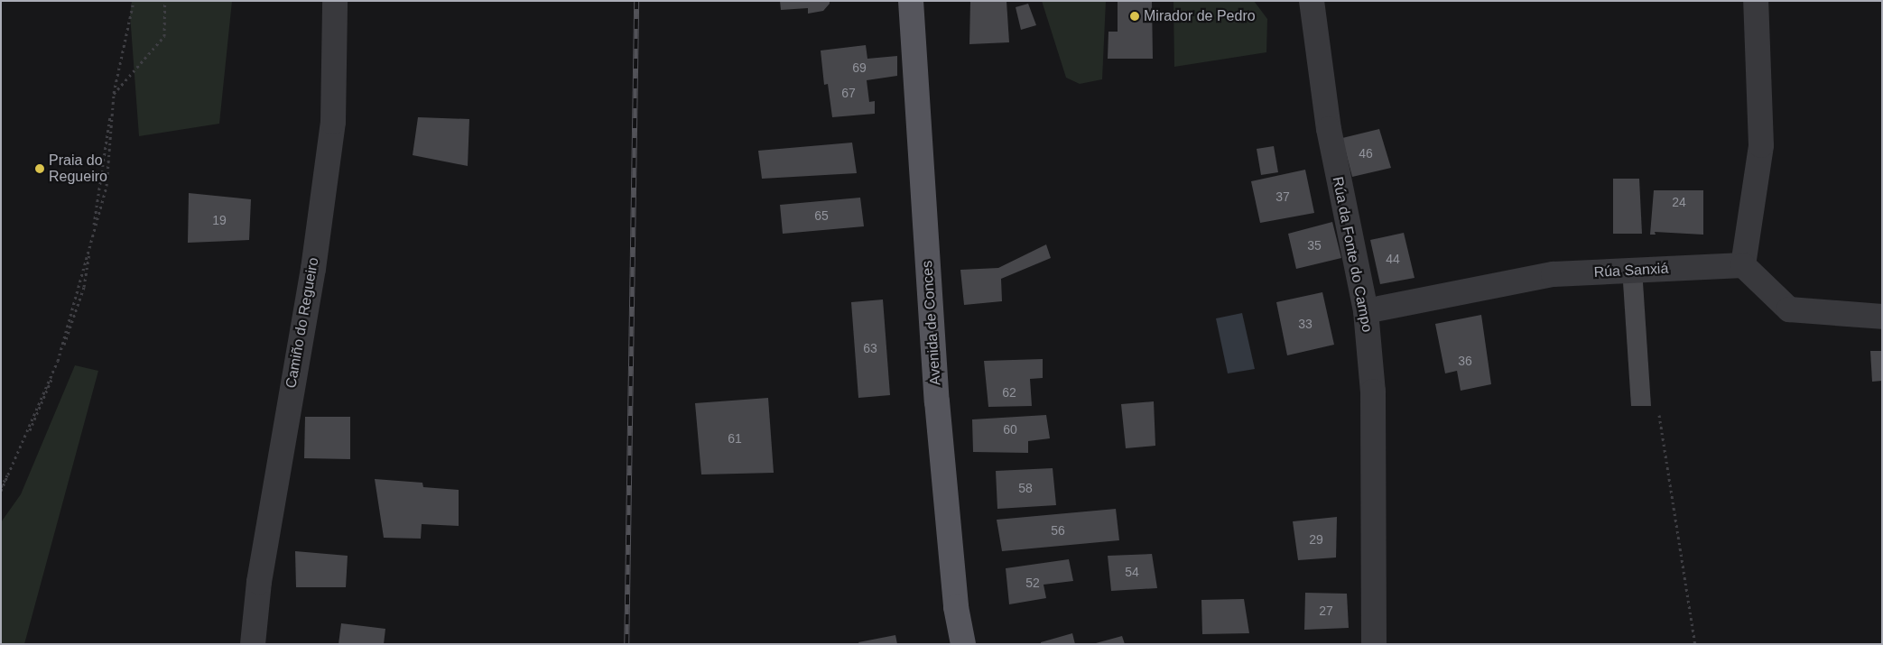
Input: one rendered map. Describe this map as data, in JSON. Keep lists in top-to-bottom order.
{
  "streets": {
    "main road": ["Avenida de Conces"],
    "street": ["Rúa da Fonte do Campo", "Rúa Sanxiá", "Camiño do Regueiro"]
  },
  "crossings": [
    ["Rúa da Fonte do Campo", "Rúa Sanxiá"]
  ],
  "places": ["Mirador de Pedro", "Praia do Regueiro"],
  "house_numbers": [
    "69",
    "67",
    "46",
    "37",
    "24",
    "65",
    "19",
    "35",
    "44",
    "33",
    "63",
    "36",
    "62",
    "60",
    "61",
    "58",
    "56",
    "29",
    "54",
    "52",
    "27"
  ]
}
